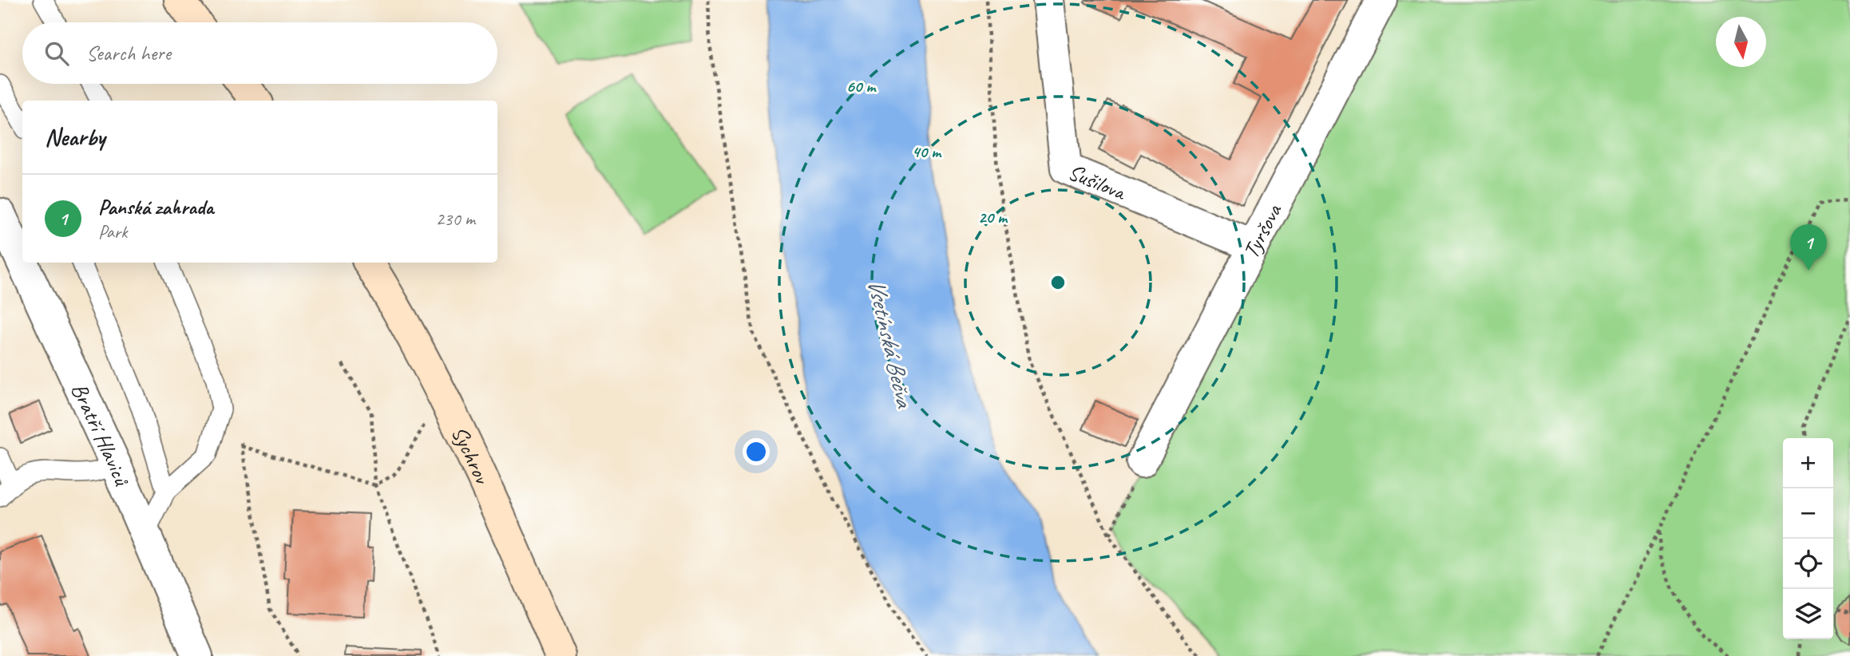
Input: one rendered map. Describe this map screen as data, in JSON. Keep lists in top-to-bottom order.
{
  "streets": {
    "street": [
      "Sušilova",
      "Tyršova",
      "Bratří Hlaviců",
      "Sychrov"
    ]
  },
  "crossings": [
    ["Sušilova", "Tyršova"]
  ],
  "water": ["Vsetínská Bečva"],
  "north": "bottom",
  "page": {
    "search": "Search here",
    "heading": "Nearby",
    "list": [
      {
        "mark": "1",
        "name": "Panská zahrada",
        "note": "Park",
        "value": "230 m"
      }
    ],
    "pins": "1",
    "map_buttons": ["+", "−"]
  },
  "rings": ["60 m", "40 m", "20 m"]
}
